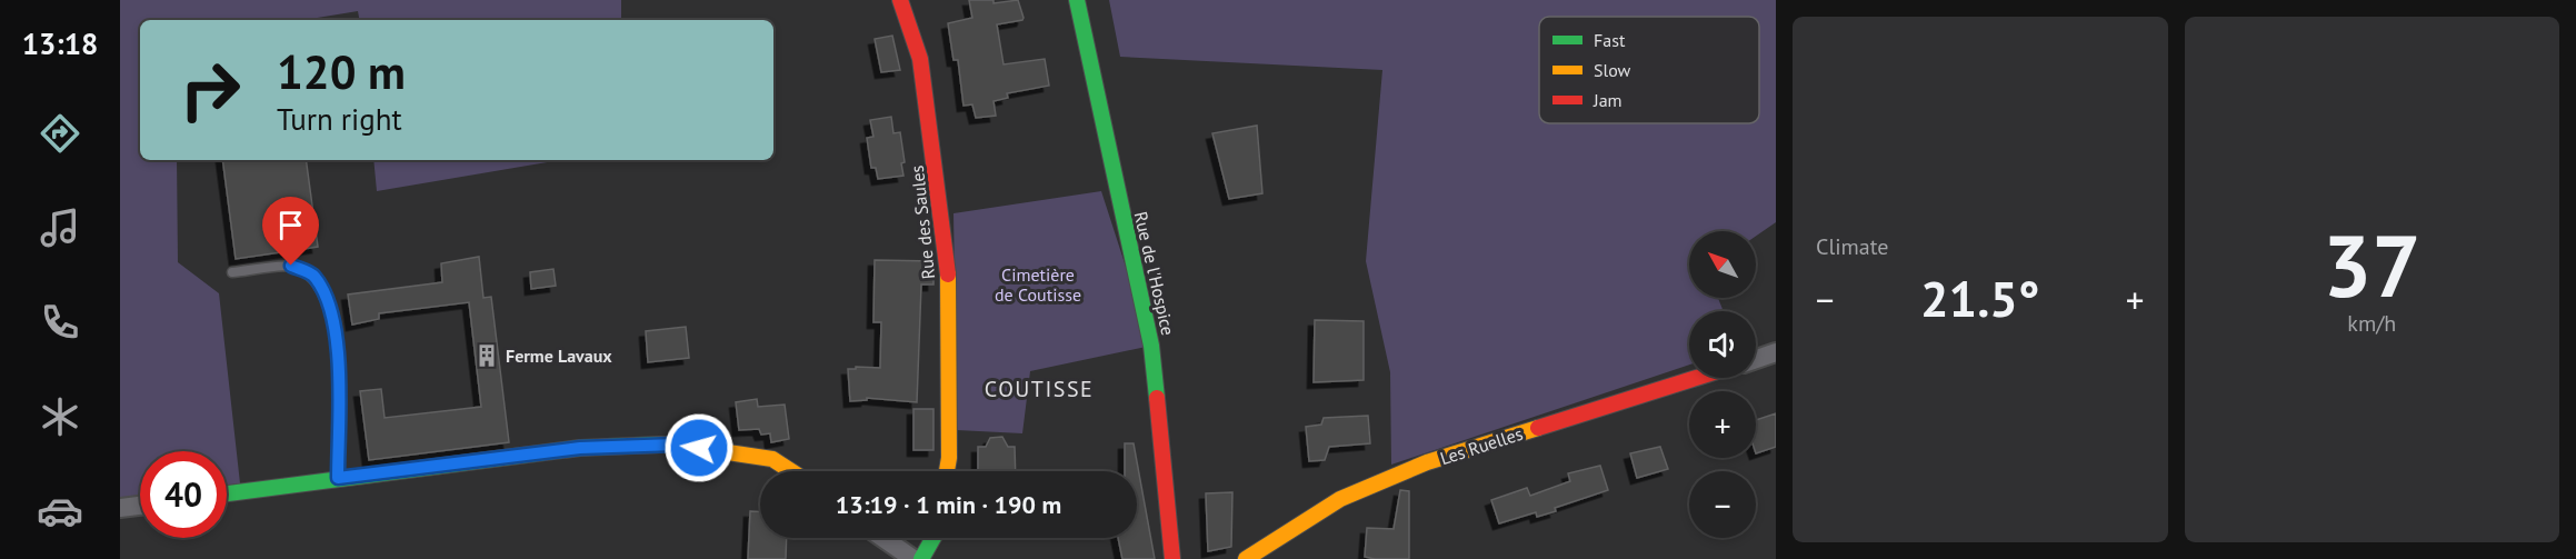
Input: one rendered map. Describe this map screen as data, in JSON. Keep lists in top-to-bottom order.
{
  "streets": {
    "street": ["Rue des Saules", "Rue de l'Hospice", "Les Ruelles"]
  },
  "districts": ["COUTISSE"],
  "parks": ["Cimetière de Coutisse"],
  "places": {
    "building": ["Ferme Lavaux"]
  },
  "legend": ["Fast", "Slow", "Jam"],
  "north": "top left",
  "page": {
    "tabs": "13:18",
    "tile": [
      "Climate",
      ["37", "km/h"]
    ],
    "turn": ["120 m", "Turn right"],
    "map_buttons": ["+", "−"],
    "heat": ["−", "21.5°", "+"],
    "limit": "40",
    "trip": "13:19 · 1 min · 190 m"
  }
}
